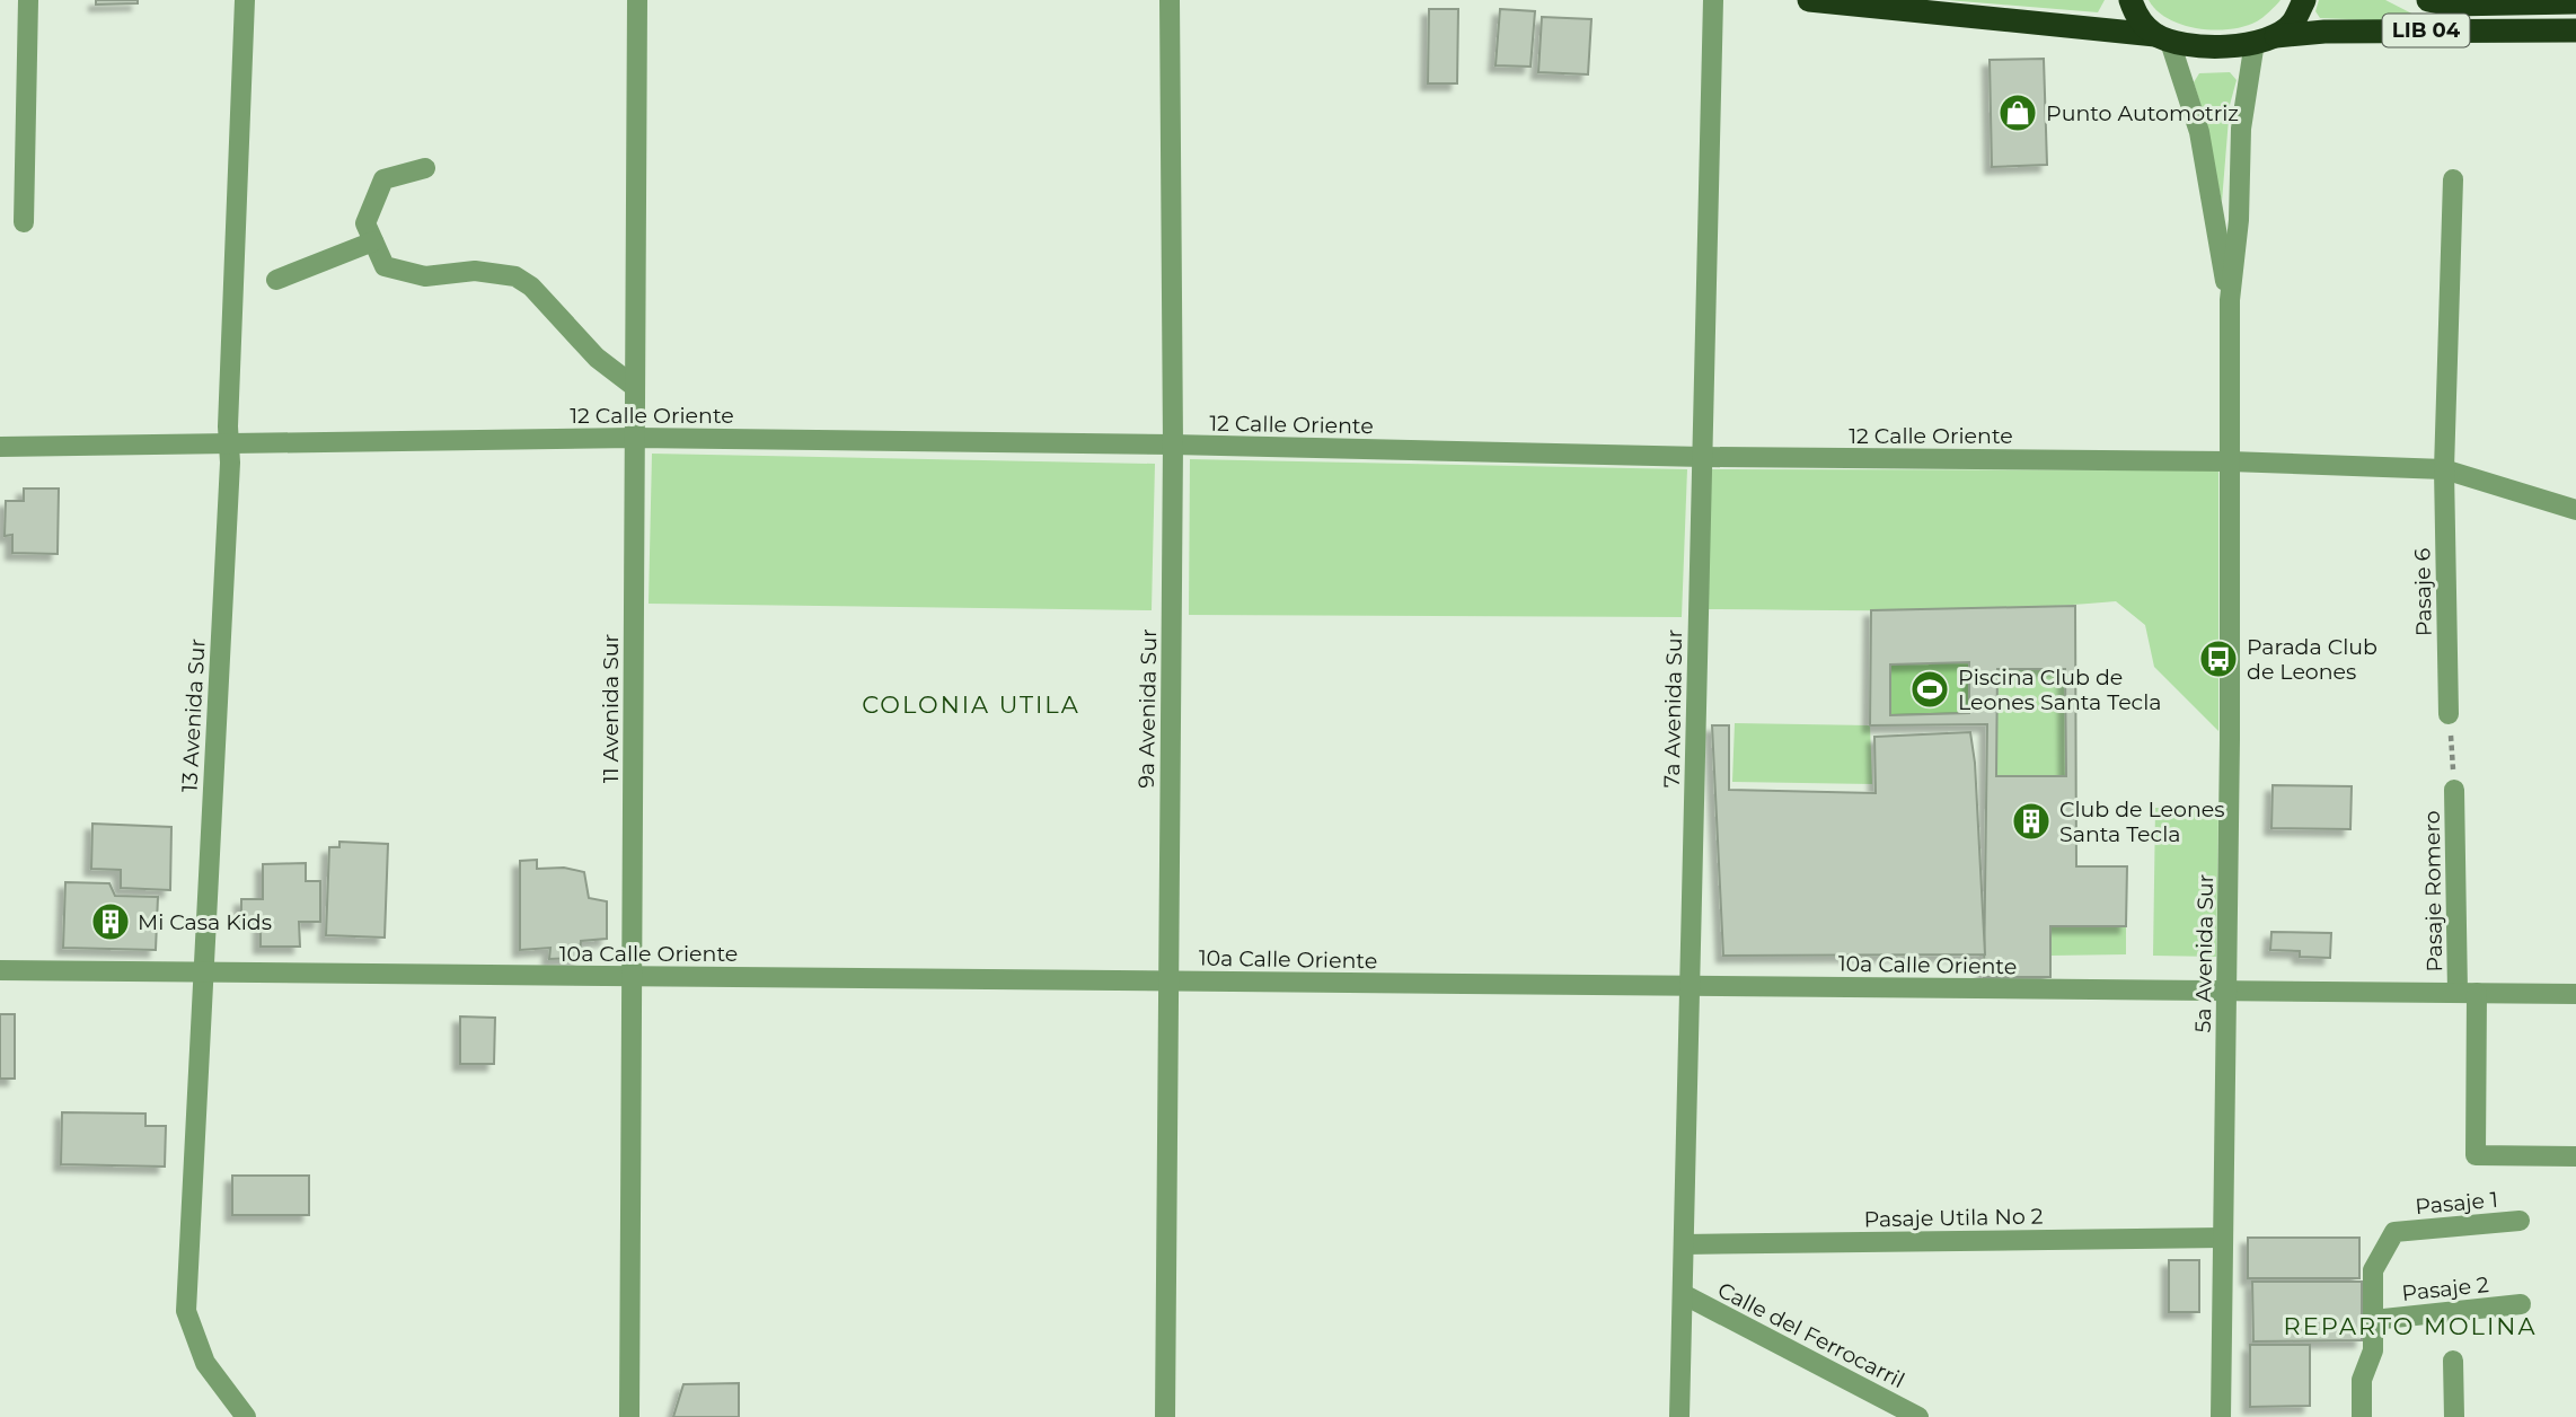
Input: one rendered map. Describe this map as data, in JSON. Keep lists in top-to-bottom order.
{
  "streets": {
    "highway": ["LIB 04"],
    "street": [
      "12 Calle Oriente",
      "Pasaje 6",
      "11 Avenida Sur",
      "9a Avenida Sur",
      "7a Avenida Sur",
      "13 Avenida Sur",
      "Pasaje Romero",
      "10a Calle Oriente",
      "5a Avenida Sur",
      "Pasaje 1",
      "Pasaje Utila No 2",
      "Pasaje 2",
      "Calle del Ferrocarril"
    ]
  },
  "crossings": [
    ["LIB 04", "5a Avenida Sur"],
    ["12 Calle Oriente", "Pasaje 6"],
    ["12 Calle Oriente", "11 Avenida Sur"],
    ["12 Calle Oriente", "9a Avenida Sur"],
    ["12 Calle Oriente", "7a Avenida Sur"],
    ["12 Calle Oriente", "13 Avenida Sur"],
    ["12 Calle Oriente", "5a Avenida Sur"],
    ["11 Avenida Sur", "10a Calle Oriente"],
    ["9a Avenida Sur", "10a Calle Oriente"],
    ["7a Avenida Sur", "10a Calle Oriente"],
    ["7a Avenida Sur", "Pasaje Utila No 2"],
    ["7a Avenida Sur", "Calle del Ferrocarril"],
    ["13 Avenida Sur", "10a Calle Oriente"],
    ["Pasaje Romero", "10a Calle Oriente"],
    ["10a Calle Oriente", "5a Avenida Sur"],
    ["5a Avenida Sur", "Pasaje Utila No 2"],
    ["Pasaje 1", "Pasaje 2"]
  ],
  "districts": ["COLONIA UTILA", "REPARTO MOLINA"],
  "places": {
    "shop": ["Punto Automotriz"],
    "bus stop": ["Parada Club de Leones"],
    "sports": ["Piscina Club de Leones Santa Tecla"],
    "building": ["Club de Leones Santa Tecla", "Mi Casa Kids"]
  }
}
